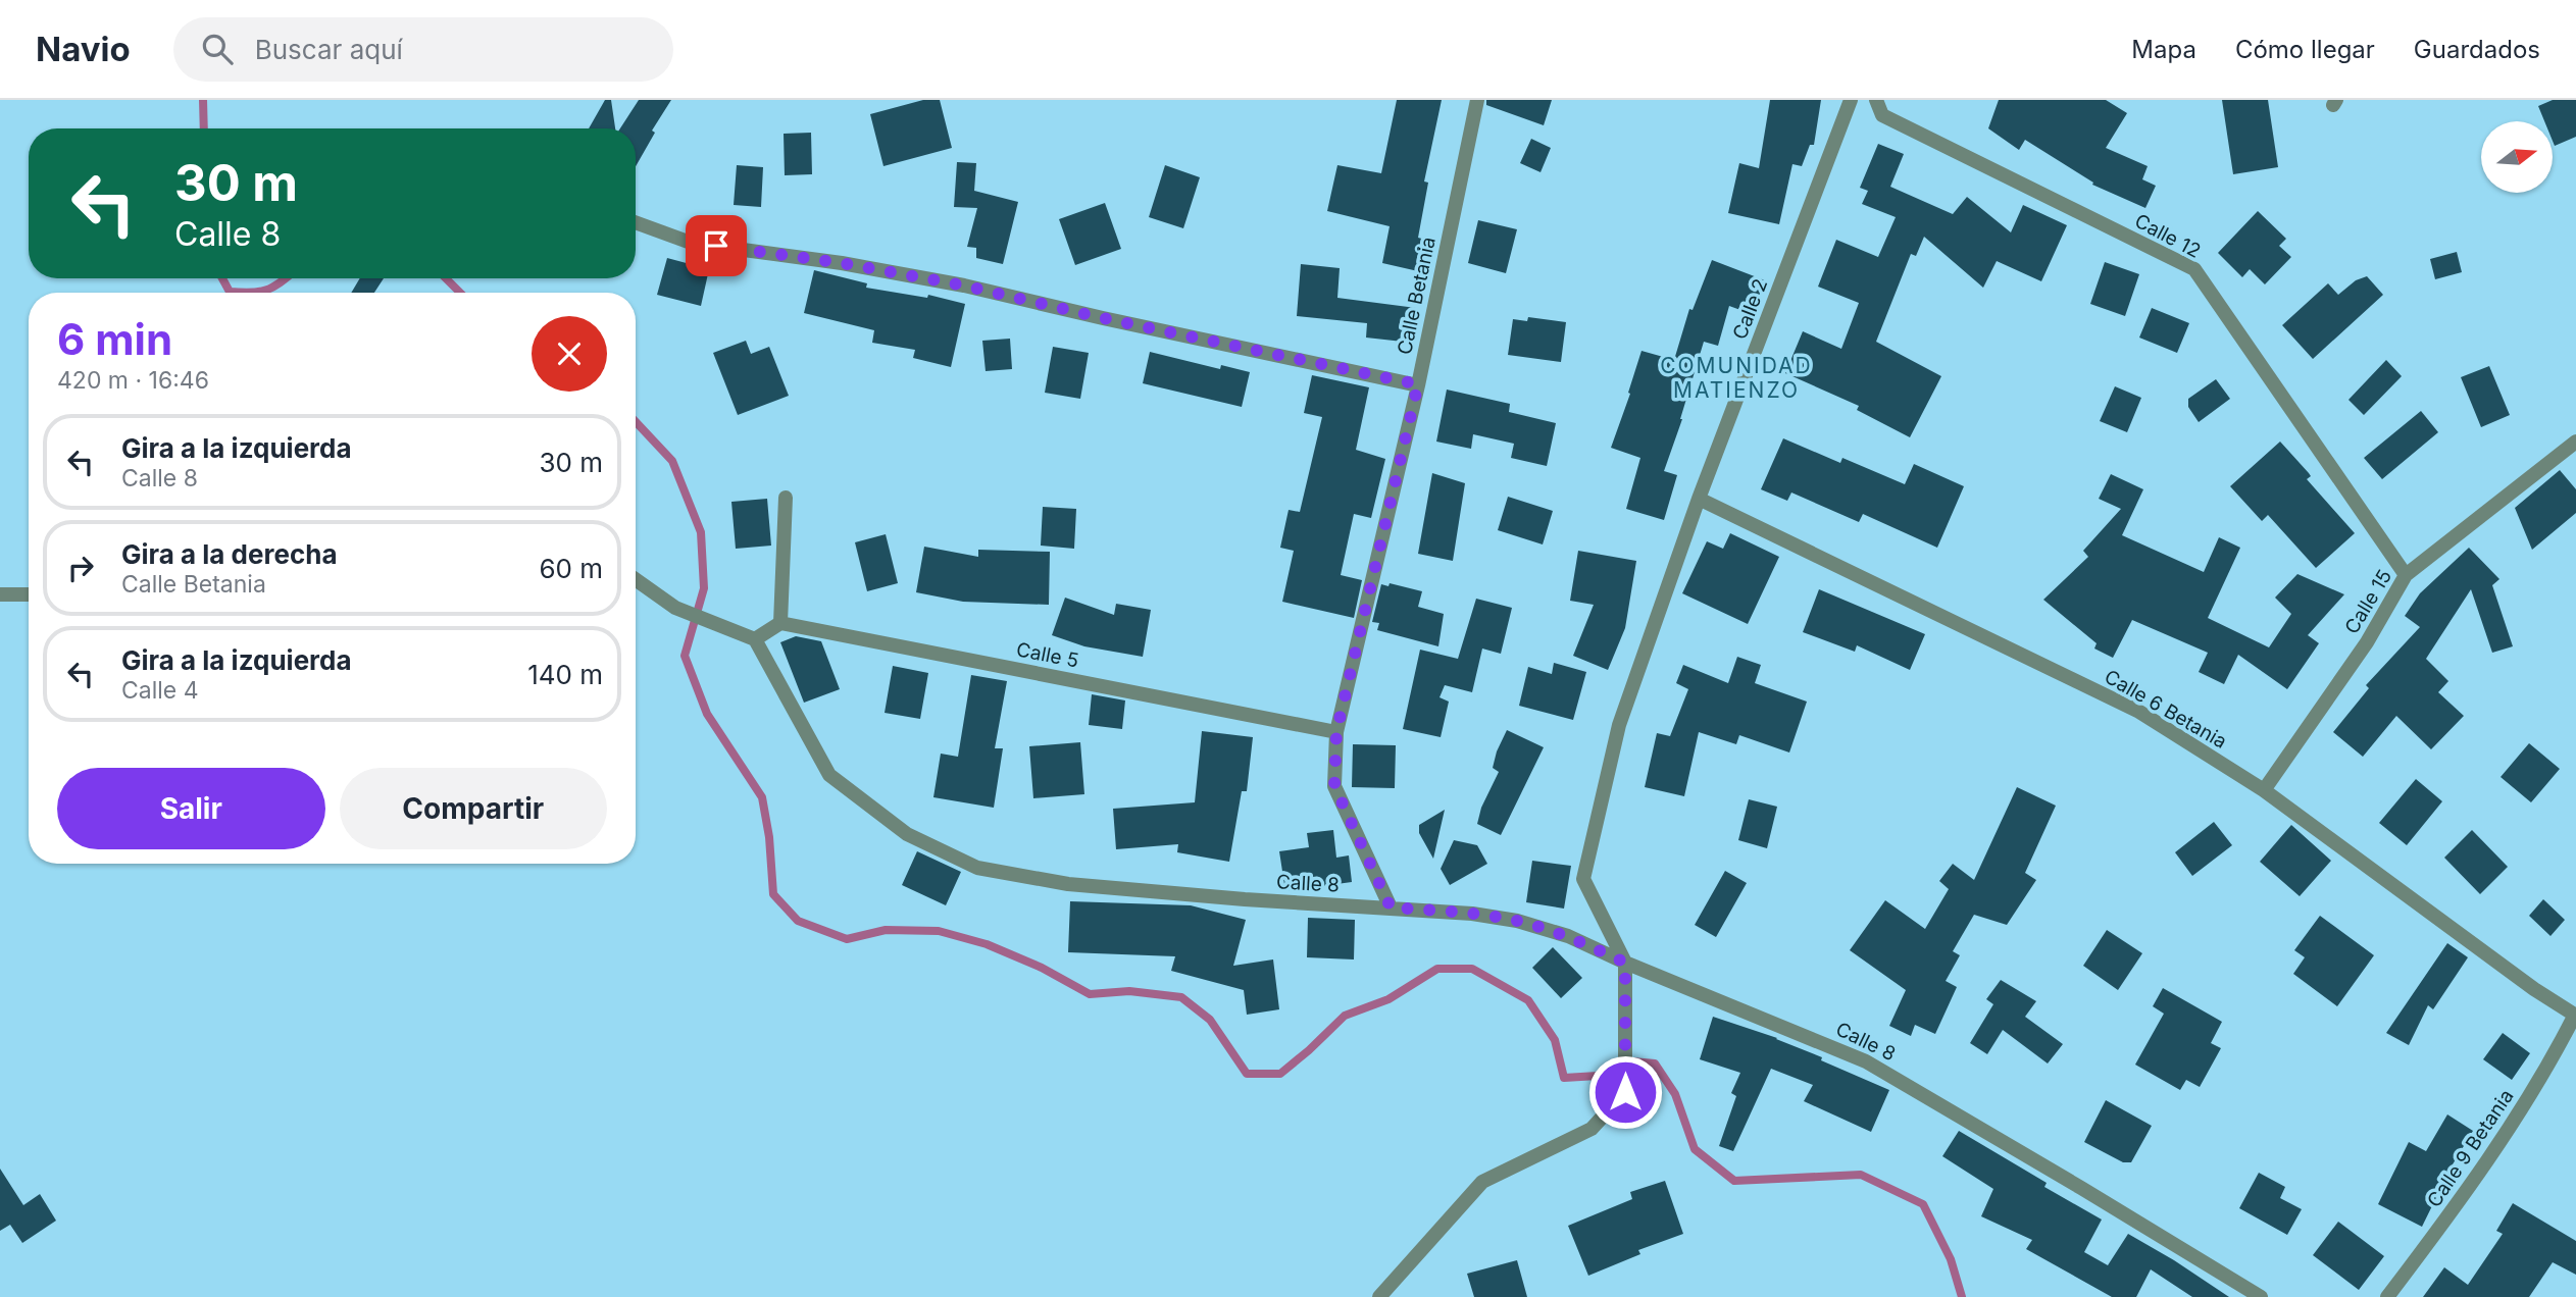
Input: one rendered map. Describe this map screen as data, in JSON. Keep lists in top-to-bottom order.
{
  "streets": {
    "street": [
      "Calle 12",
      "Calle Betania",
      "Calle 2",
      "Calle 15",
      "Calle 5",
      "Calle 6 Betania",
      "Calle 8",
      "Calle 9 Betania"
    ]
  },
  "crossings": [
    ["Calle 12", "Calle 15"],
    ["Calle Betania", "Calle 5"],
    ["Calle Betania", "Calle 8"],
    ["Calle 2", "Calle 6 Betania"],
    ["Calle 2", "Calle 8"],
    ["Calle 15", "Calle 6 Betania"],
    ["Calle 6 Betania", "Calle 9 Betania"]
  ],
  "districts": ["COMUNIDAD MATIENZO"],
  "north": "right",
  "page": {
    "header": "Navio",
    "search": "Buscar aquí",
    "nav": ["Mapa", "Cómo llegar", "Guardados"],
    "turn": ["30 m", "Calle 8"],
    "heading": ["6 min", "420 m · 16:46"],
    "list": [
      {
        "name": "Gira a la izquierda",
        "note": "Calle 8",
        "value": "30 m"
      },
      {
        "name": "Gira a la derecha",
        "note": "Calle Betania",
        "value": "60 m"
      },
      {
        "name": "Gira a la izquierda",
        "note": "Calle 4",
        "value": "140 m"
      }
    ],
    "buttons": ["Salir", "Compartir"]
  }
}
